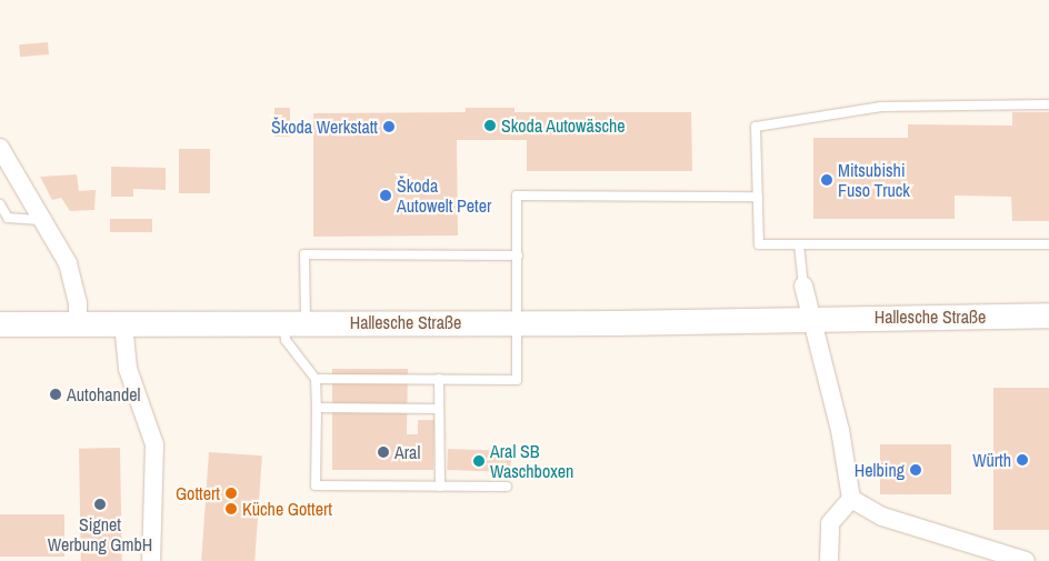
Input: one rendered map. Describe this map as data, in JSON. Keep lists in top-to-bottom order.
{
  "streets": {
    "main road": ["Hallesche Straße"]
  },
  "places": [
    "Skoda Autowäsche",
    "Škoda Werkstatt",
    "Mitsubishi Fuso Truck",
    "Škoda Autowelt Peter",
    "Autohandel",
    "Aral",
    "Würth",
    "Aral SB Waschboxen",
    "Helbing",
    "Gottert",
    "Signet Werbung GmbH",
    "Küche Gottert"
  ]
}
